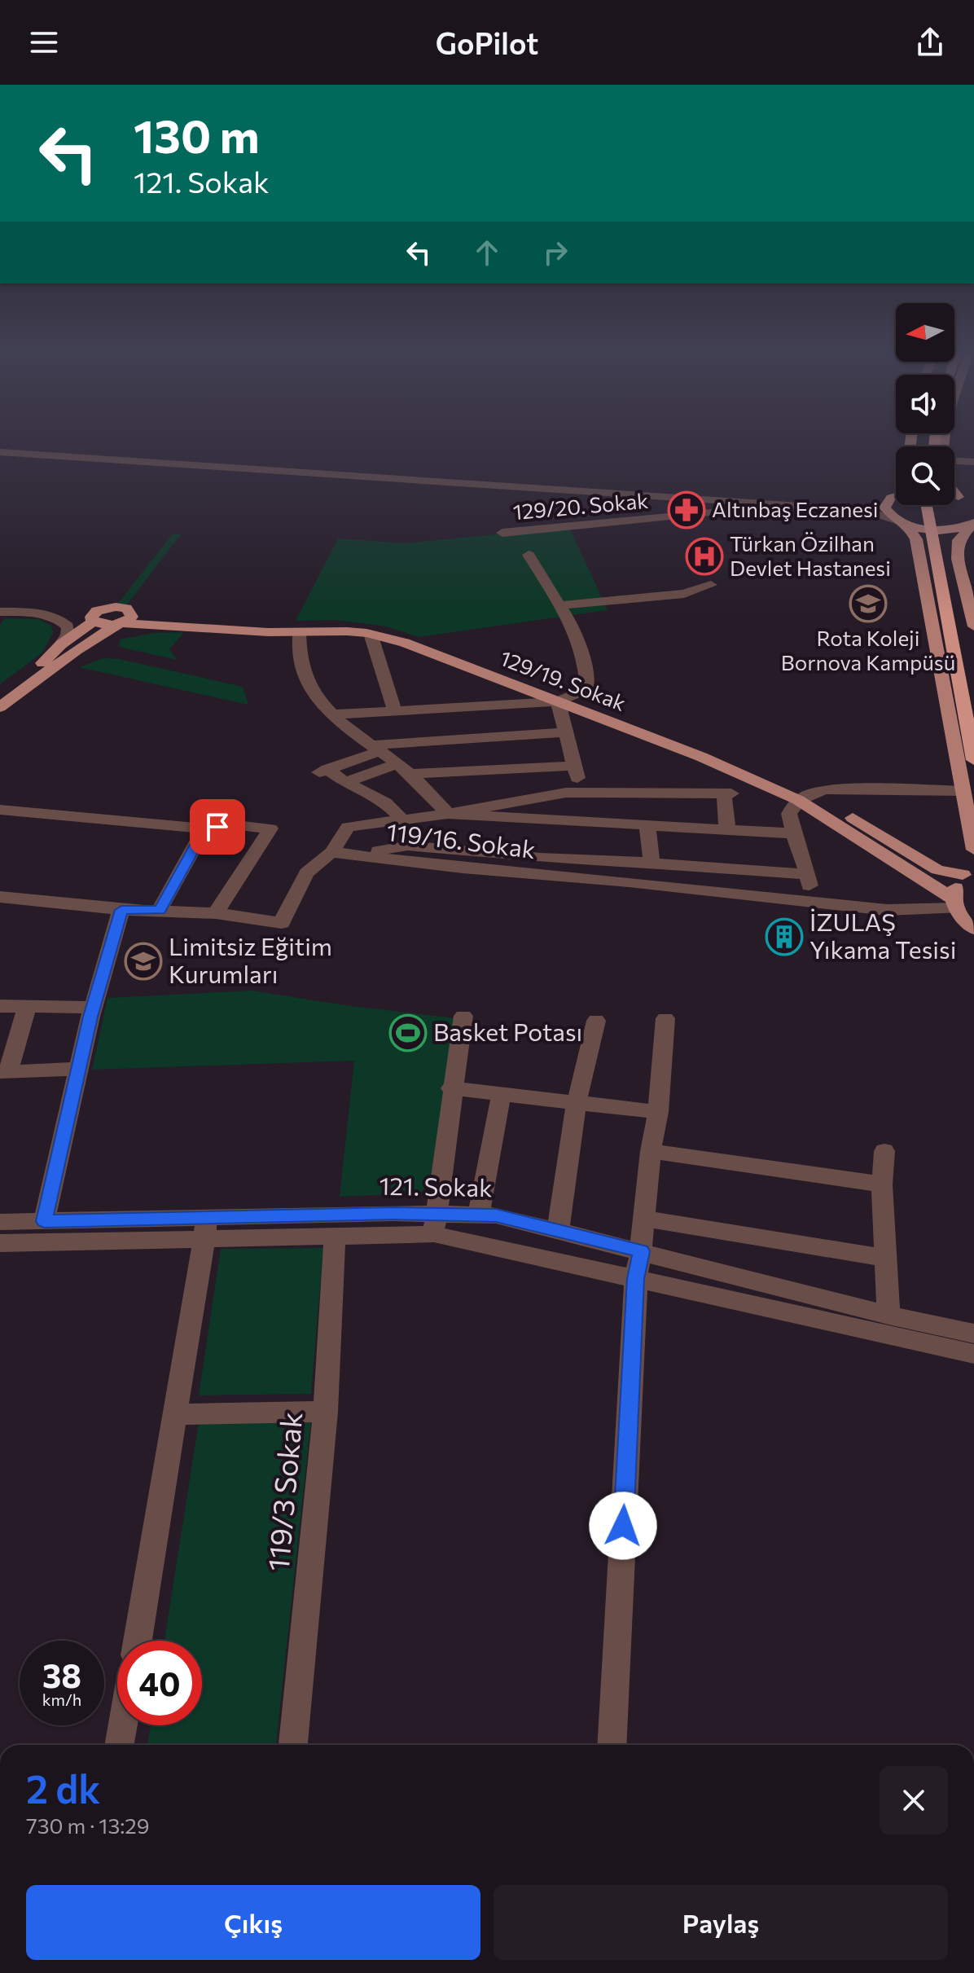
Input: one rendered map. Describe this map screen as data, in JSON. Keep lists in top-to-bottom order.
{
  "streets": {
    "main road": ["129/19. Sokak"],
    "street": [
      "129/20. Sokak",
      "119/16. Sokak",
      "121. Sokak",
      "119/3 Sokak"
    ]
  },
  "crossings": [
    ["129/19. Sokak", "119/16. Sokak"],
    ["121. Sokak", "119/3 Sokak"]
  ],
  "places": {
    "pharmacy": ["Altınbaş Eczanesi"],
    "hospital": ["Türkan Özilhan Devlet Hastanesi"],
    "school or university": ["Rota Koleji Bornova Kampüsü", "Limitsiz Eğitim Kurumları"],
    "building": ["İZULAŞ Yıkama Tesisi"],
    "sports": ["Basket Potası"]
  },
  "north": "left",
  "page": {
    "header": "GoPilot",
    "turn": ["130 m", "121. Sokak"],
    "speed": "38 km/h",
    "limit": "40",
    "heading": ["2 dk", "730 m · 13:29"],
    "buttons": ["Çıkış", "Paylaş"]
  }
}
